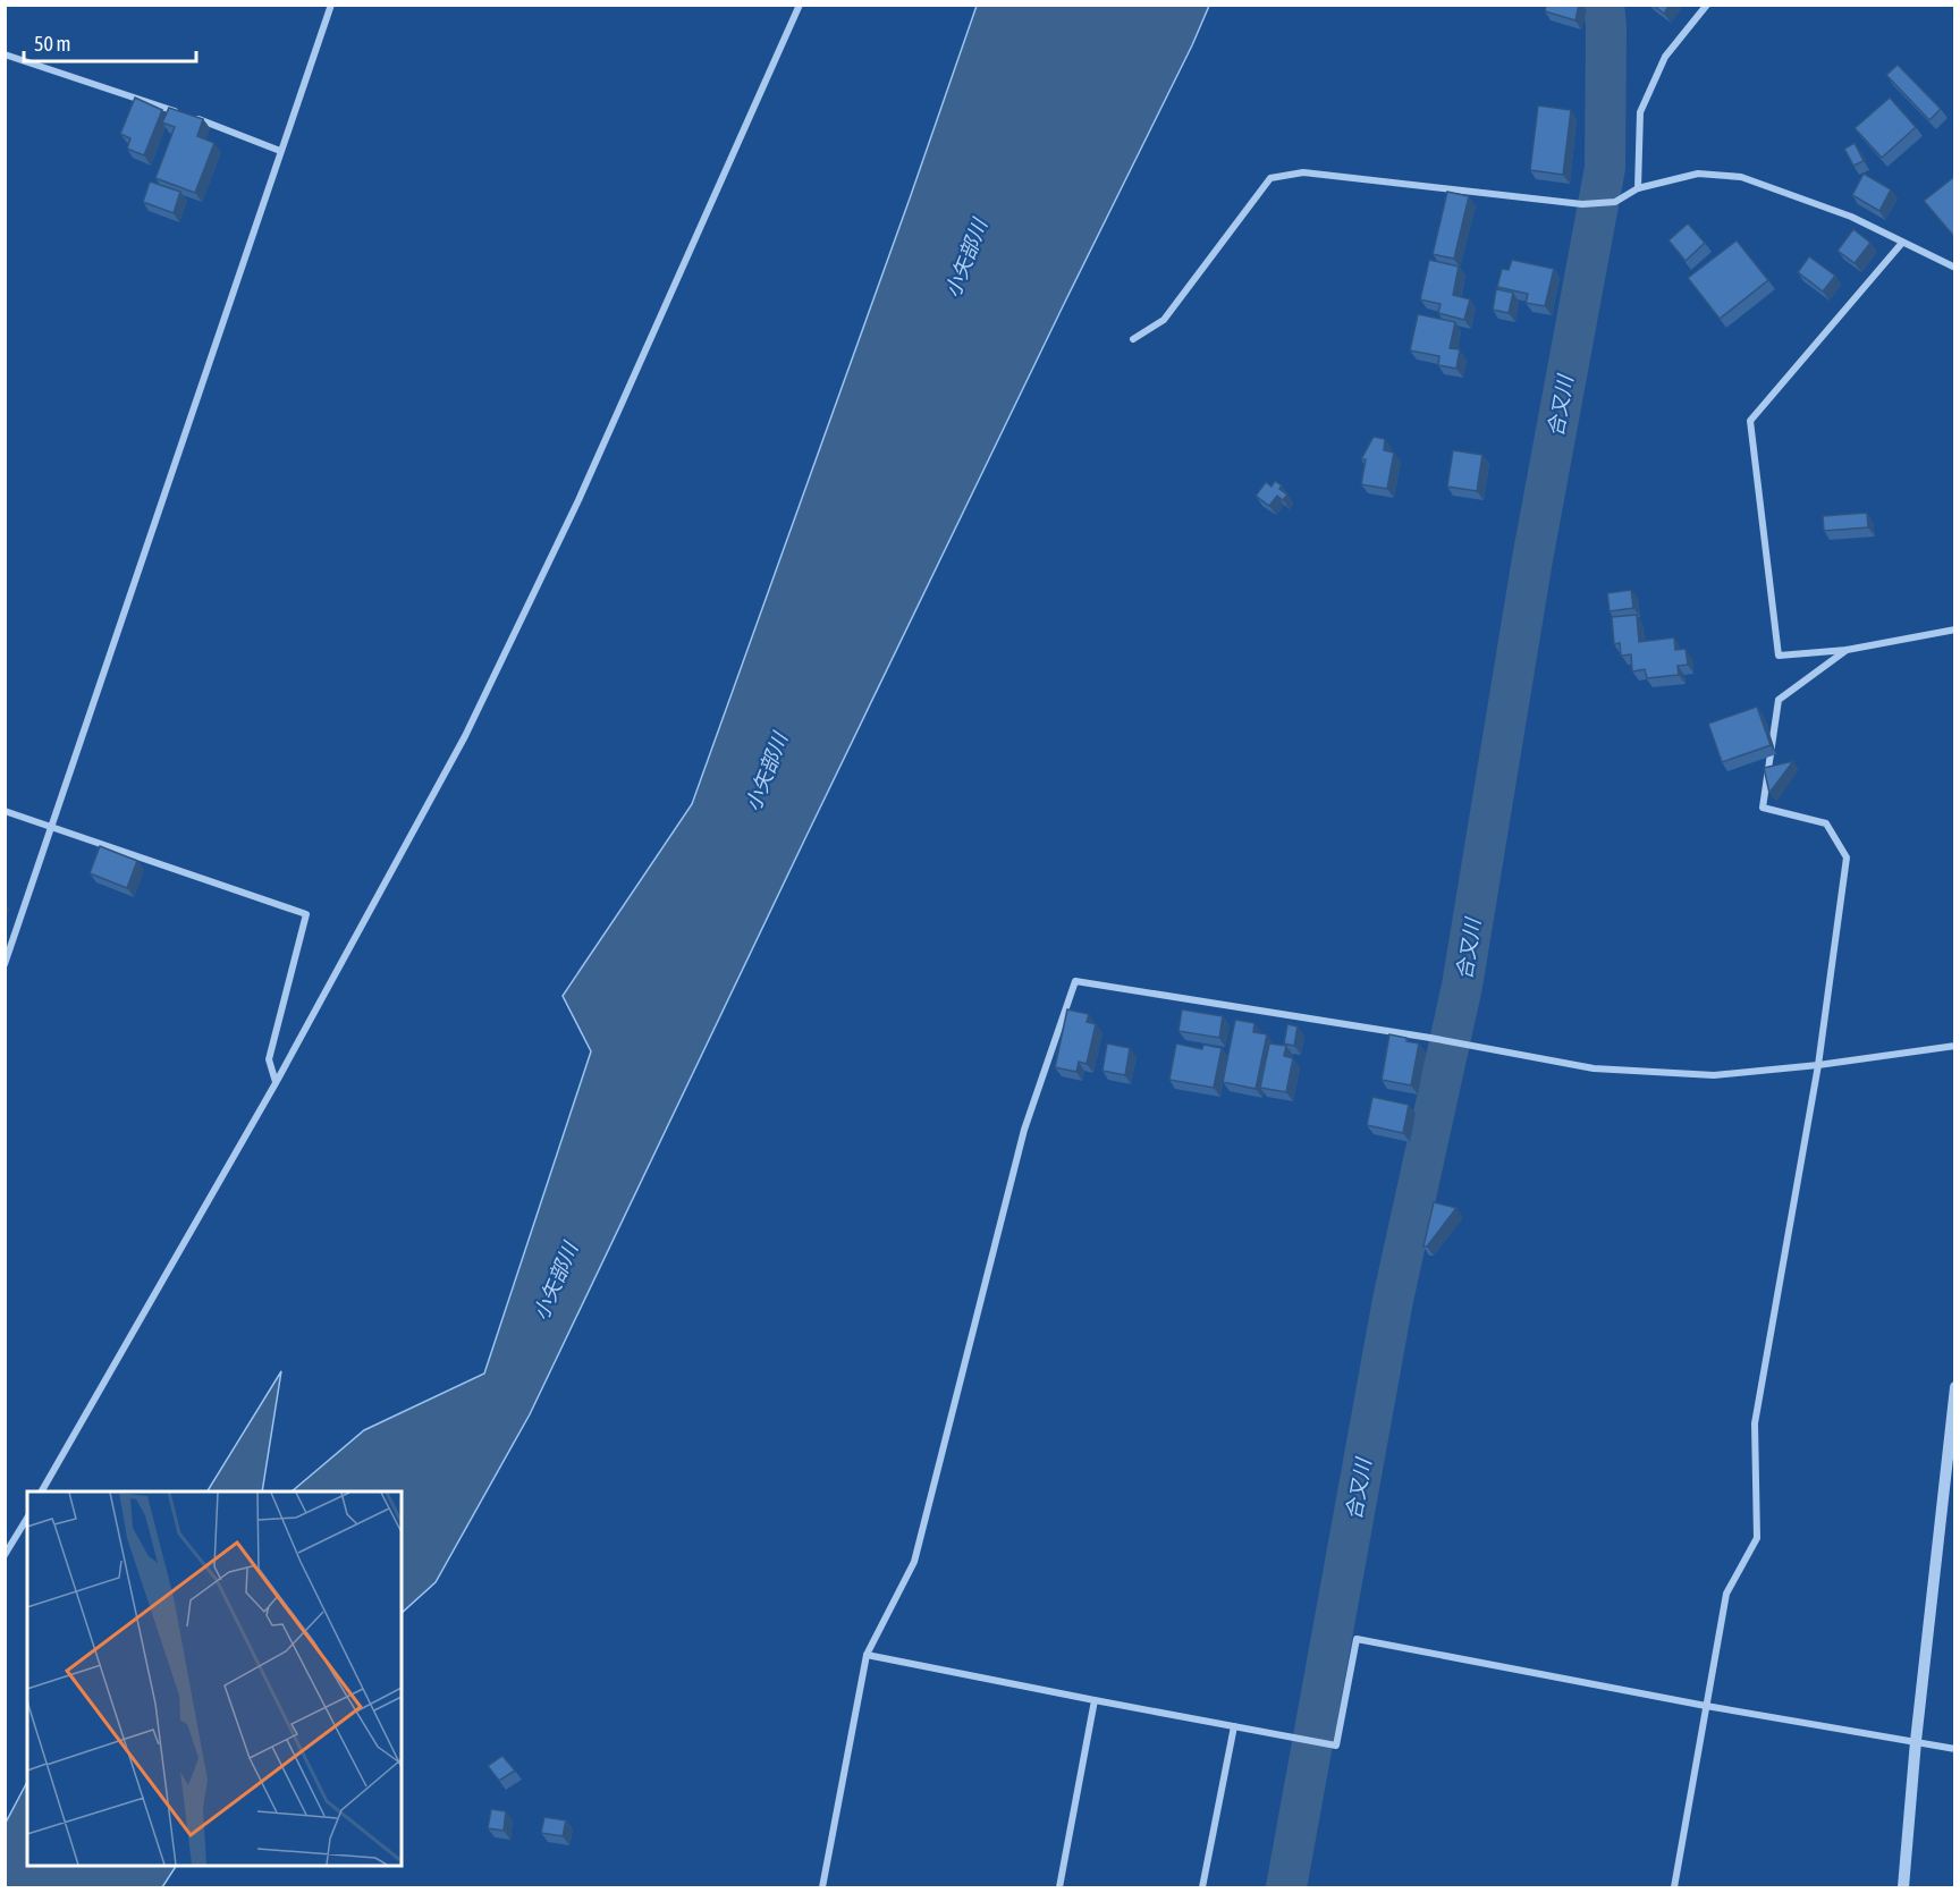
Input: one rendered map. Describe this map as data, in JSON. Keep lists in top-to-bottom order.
{
  "water": ["小矢部川", "合又川"],
  "scale_bar": "50 m"
}
